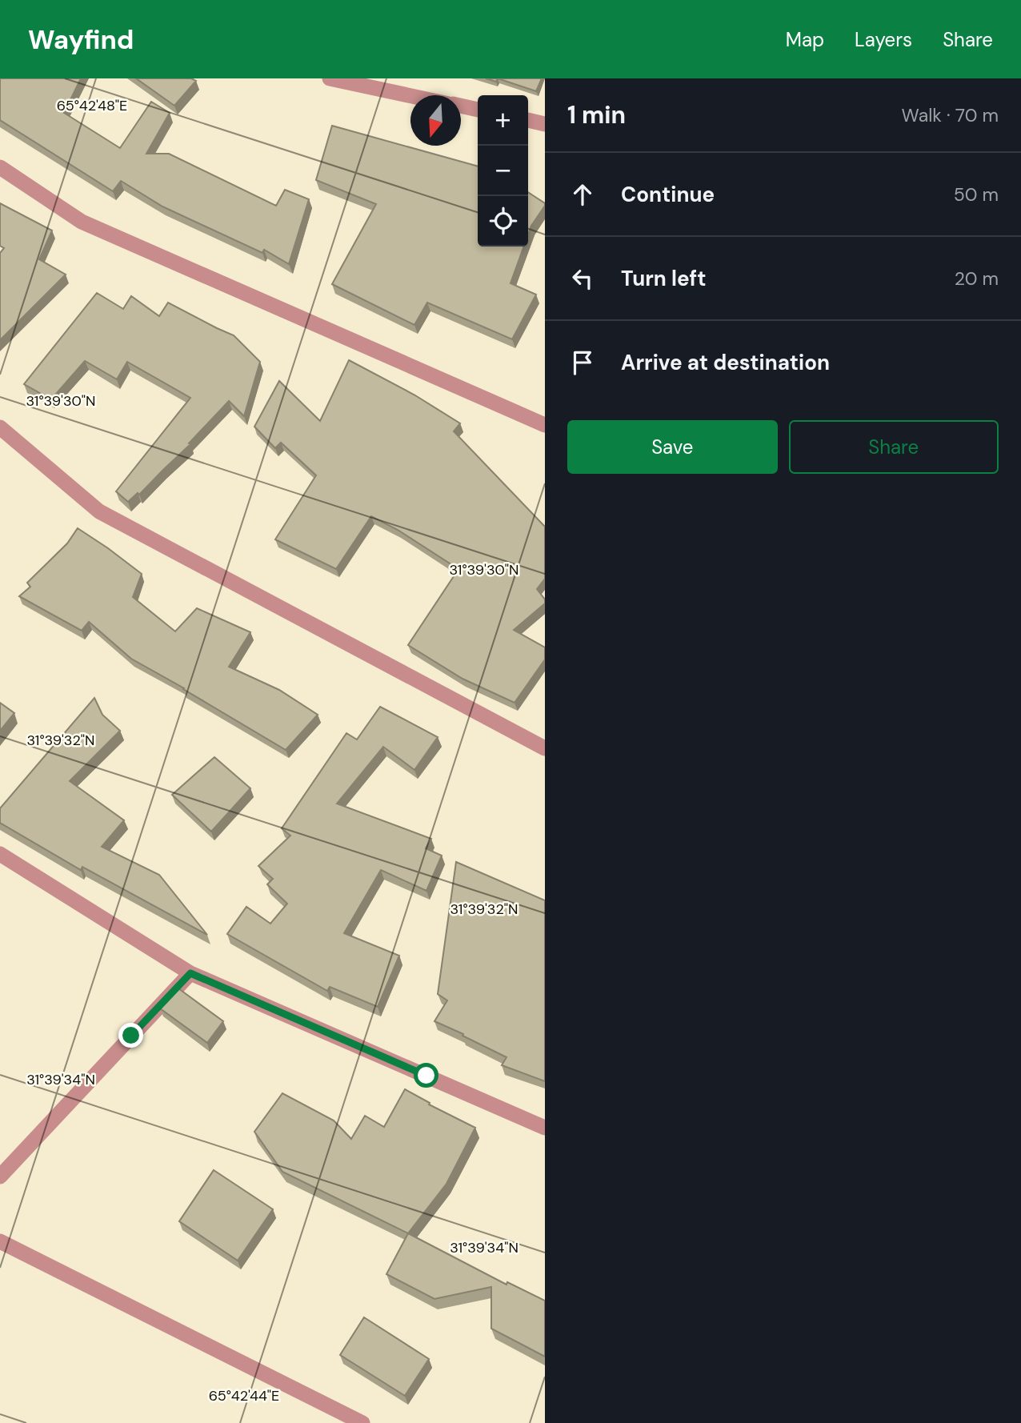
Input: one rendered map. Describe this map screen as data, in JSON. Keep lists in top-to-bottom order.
{
  "north": "bottom",
  "page": {
    "header": "Wayfind",
    "nav": ["Map", "Layers", "Share"],
    "heading": ["1 min", "Walk · 70 m"],
    "map_buttons": ["+", "−"],
    "list": [
      ["Continue", "50 m"],
      ["Turn left", "20 m"],
      "Arrive at destination"
    ],
    "buttons": ["Save", "Share"]
  },
  "coordinates": [
    "65°42'48\"E",
    "31°39'30\"N",
    "31°39'32\"N",
    "31°39'34\"N",
    "65°42'44\"E"
  ]
}
